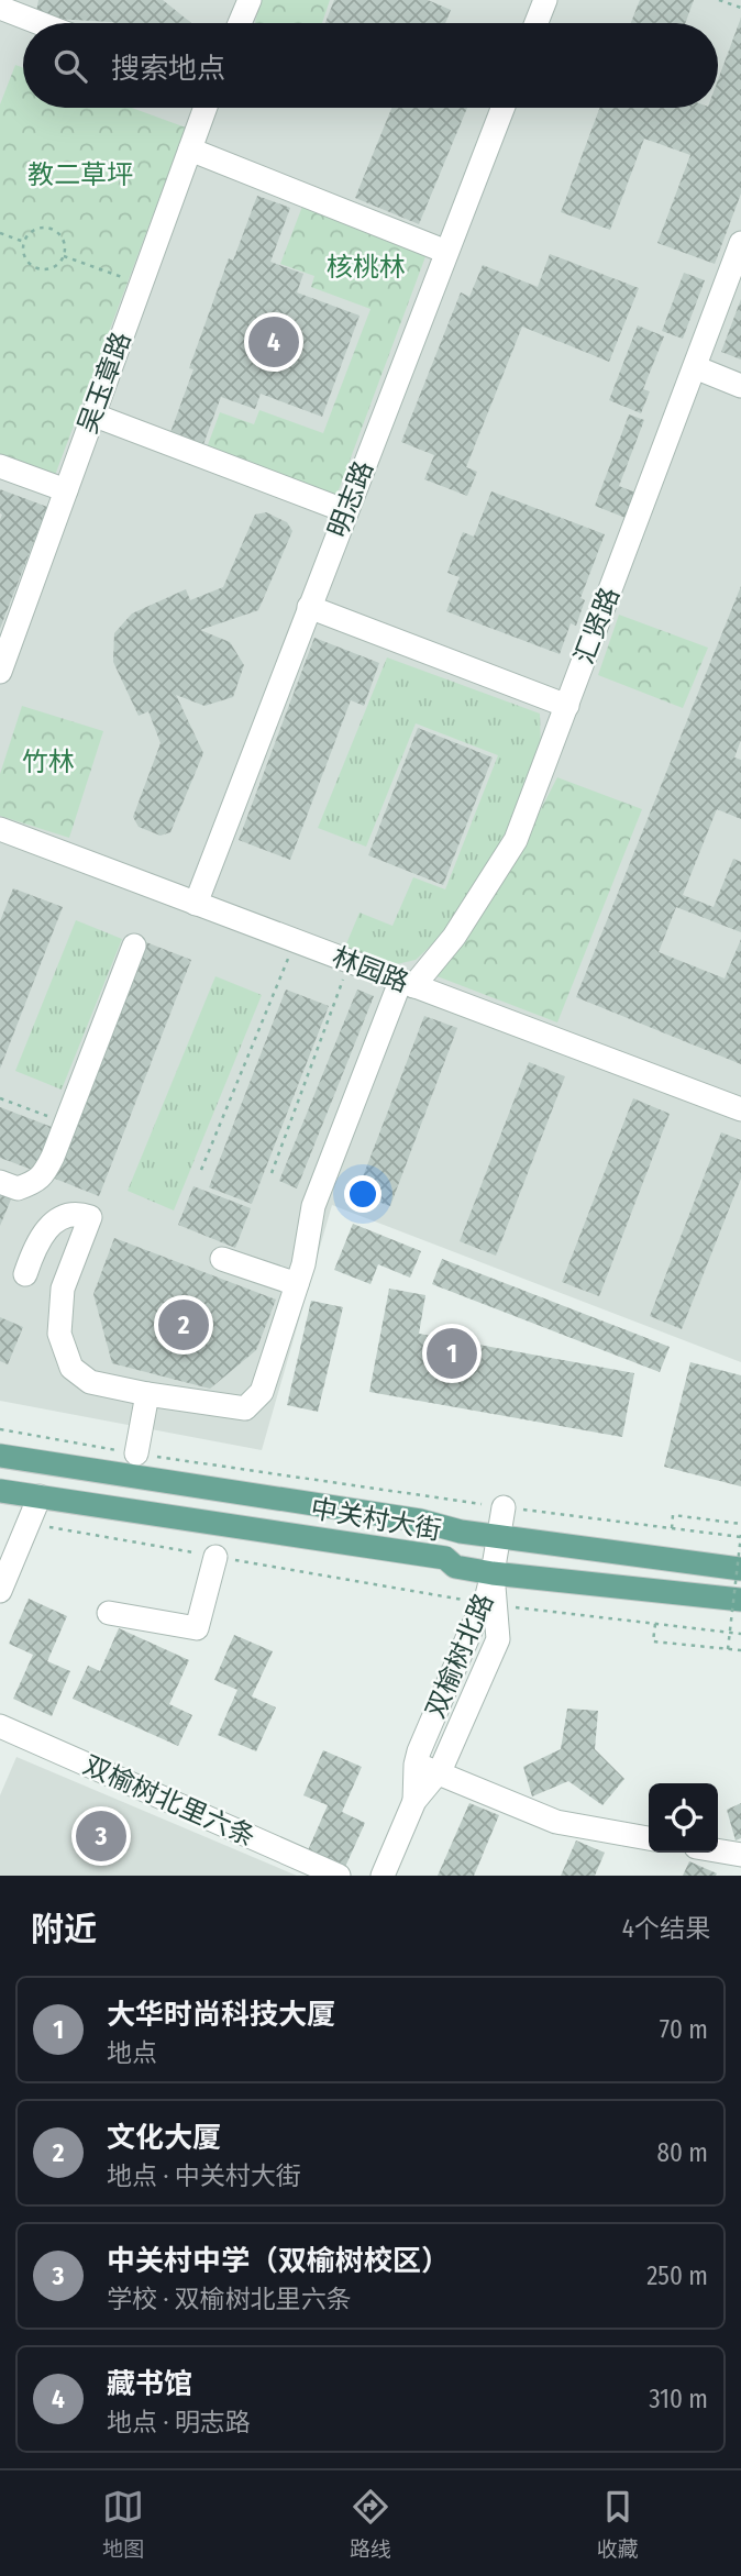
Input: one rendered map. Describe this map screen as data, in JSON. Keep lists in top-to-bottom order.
{
  "streets": {
    "main road": ["中关村大街"],
    "street": [
      "吴玉章路",
      "明志路",
      "汇贤路",
      "林园路",
      "双榆树北路",
      "双榆树北里六条"
    ]
  },
  "crossings": [
    ["明志路", "林园路"],
    ["汇贤路", "林园路"],
    ["中关村大街", "双榆树北路"]
  ],
  "parks": ["教二草坪", "核桃林", "竹林"],
  "page": {
    "search": "搜索地点",
    "pins": [
      "4",
      "2",
      "1",
      "3"
    ],
    "heading": ["附近", "4个结果"],
    "list": [
      {
        "mark": "1",
        "name": "大华时尚科技大厦",
        "note": "地点",
        "value": "70 m"
      },
      {
        "mark": "2",
        "name": "文化大厦",
        "note": "地点 · 中关村大街",
        "value": "80 m"
      },
      {
        "mark": "3",
        "name": "中关村中学（双榆树校区）",
        "note": "学校 · 双榆树北里六条",
        "value": "250 m"
      },
      {
        "mark": "4",
        "name": "藏书馆",
        "note": "地点 · 明志路",
        "value": "310 m"
      }
    ],
    "nav": ["地图", "路线", "收藏"]
  }
}
